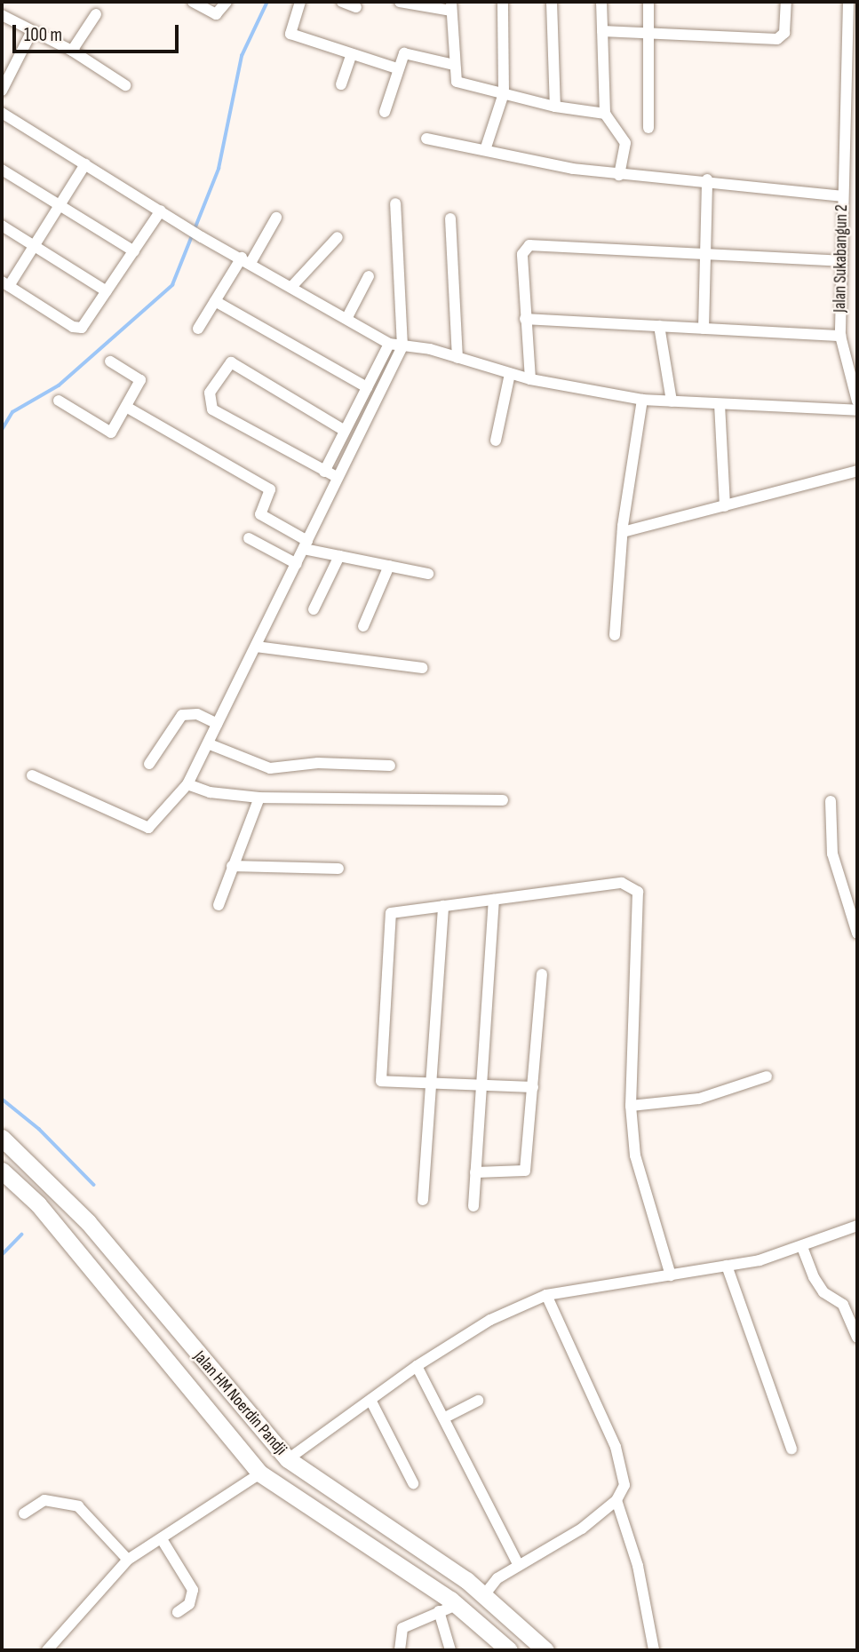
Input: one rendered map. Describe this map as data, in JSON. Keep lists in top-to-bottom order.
{
  "streets": {
    "main road": ["Jalan HM Noerdin Pandji"],
    "street": ["Jalan Sukabangun 2"]
  },
  "scale_bar": "100 m"
}
